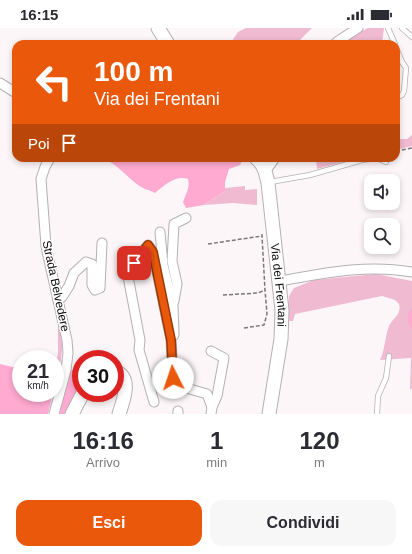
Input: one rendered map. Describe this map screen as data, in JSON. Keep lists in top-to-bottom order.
{
  "streets": {
    "main road": ["Via dei Frentani"],
    "street": ["Strada Belvedere"]
  },
  "page": {
    "status": "16:15",
    "turn": ["100 m", "Via dei Frentani"],
    "then": "Poi",
    "speed": "21 km/h",
    "limit": "30",
    "eta": [
      "16:16",
      "Arrivo",
      "1",
      "min",
      "120",
      "m"
    ],
    "buttons": ["Esci", "Condividi"]
  }
}
